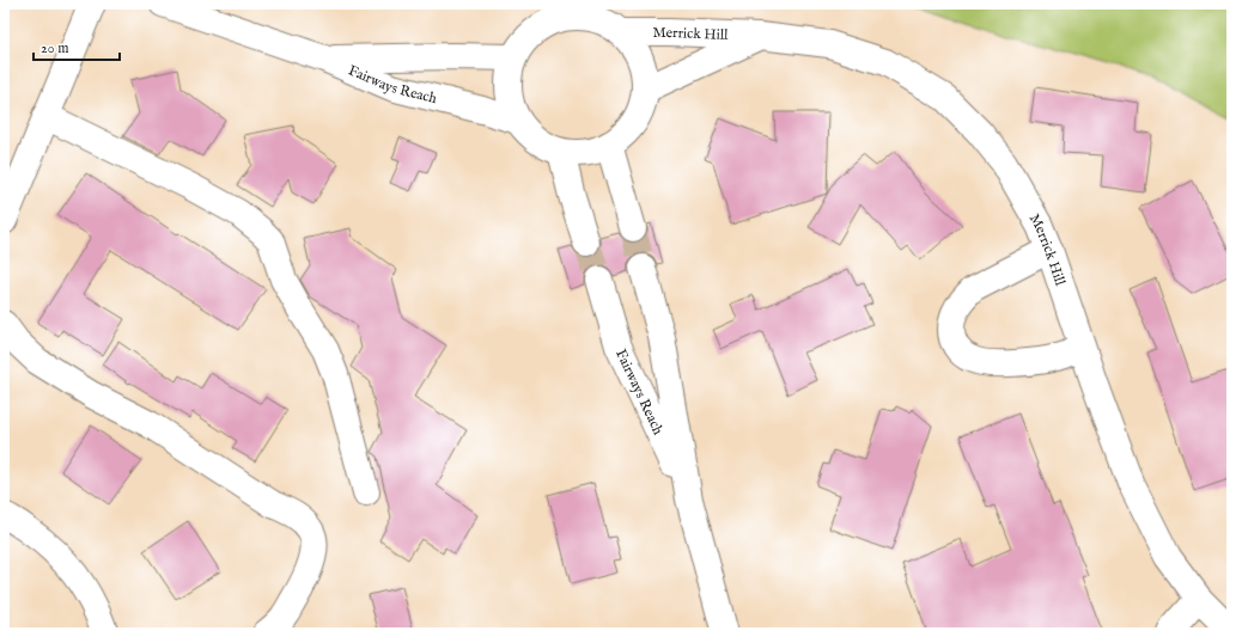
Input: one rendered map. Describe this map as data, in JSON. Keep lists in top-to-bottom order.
{
  "streets": {
    "street": ["Merrick Hill", "Fairways Reach"]
  },
  "crossings": [
    ["Merrick Hill", "Fairways Reach"]
  ],
  "scale_bar": "20 m"
}
